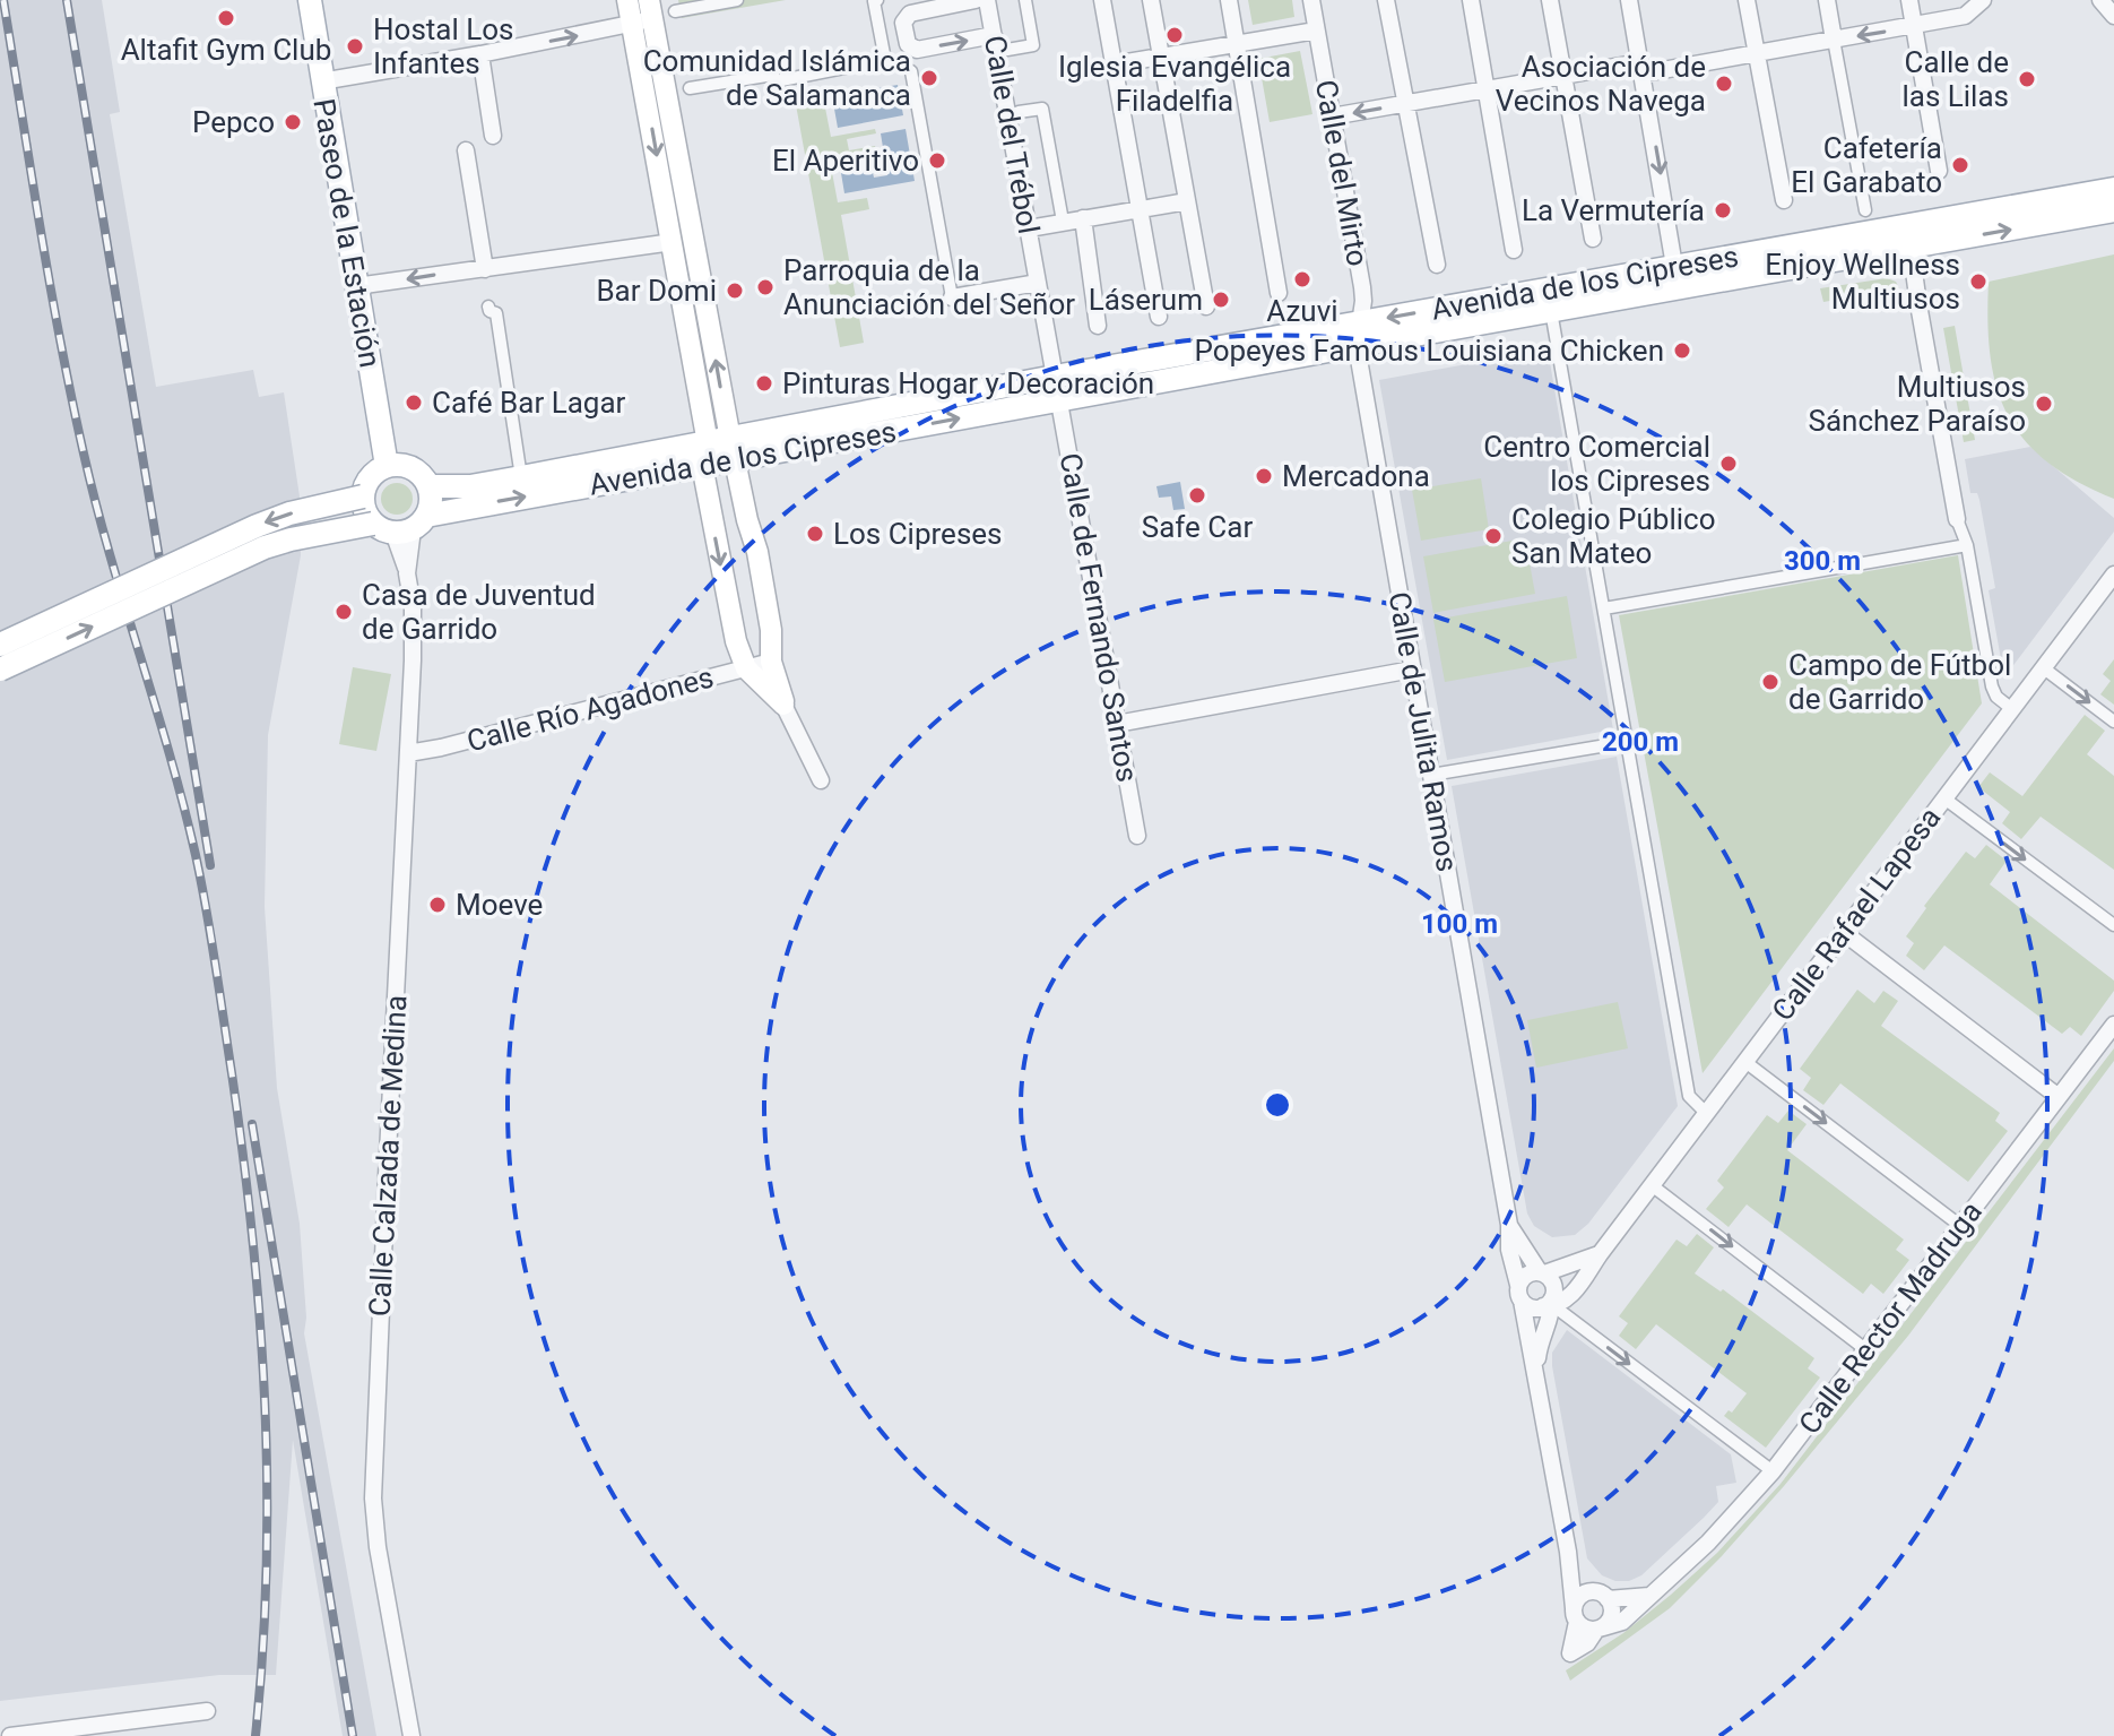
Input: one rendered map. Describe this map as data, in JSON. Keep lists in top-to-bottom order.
{
  "streets": {
    "main road": ["Paseo de la Estación", "Avenida de los Cipreses"],
    "street": [
      "Calle del Trébol",
      "Calle del Mirto",
      "Calle de Fernando Santos",
      "Calle Río Agadones",
      "Calle de Julita Ramos",
      "Calle Rafael Lapesa",
      "Calle Calzada de Medina",
      "Calle Rector Madruga"
    ]
  },
  "crossings": [
    ["Calle del Trébol", "Avenida de los Cipreses"],
    ["Calle del Mirto", "Avenida de los Cipreses"],
    ["Calle del Mirto", "Calle de Julita Ramos"],
    ["Paseo de la Estación", "Avenida de los Cipreses"],
    ["Paseo de la Estación", "Calle Calzada de Medina"],
    ["Avenida de los Cipreses", "Calle de Fernando Santos"],
    ["Avenida de los Cipreses", "Calle de Julita Ramos"],
    ["Avenida de los Cipreses", "Calle Calzada de Medina"],
    ["Calle Río Agadones", "Calle Calzada de Medina"],
    ["Calle de Julita Ramos", "Calle Rafael Lapesa"],
    ["Calle de Julita Ramos", "Calle Rector Madruga"]
  ],
  "places": [
    "Altafit Gym Club",
    "Iglesia Evangélica Filadelfia",
    "Hostal Los Infantes",
    "Comunidad Islámica de Salamanca",
    "Calle de las Lilas",
    "Asociación de Vecinos Navega",
    "Pepco",
    "El Aperitivo",
    "Cafetería El Garabato",
    "La Vermutería",
    "Azuvi",
    "Enjoy Wellness Multiusos",
    "Parroquia de la Anunciación del Señor",
    "Bar Domi",
    "Láserum",
    "Popeyes Famous Louisiana Chicken",
    "Pinturas Hogar y Decoración",
    "Café Bar Lagar",
    "Multiusos Sánchez Paraíso",
    "Centro Comercial los Cipreses",
    "Mercadona",
    "Safe Car",
    "Los Cipreses",
    "Colegio Público San Mateo",
    "Casa de Juventud de Garrido",
    "Campo de Fútbol de Garrido",
    "Moeve"
  ],
  "rings": ["300 m", "200 m", "100 m"]
}
